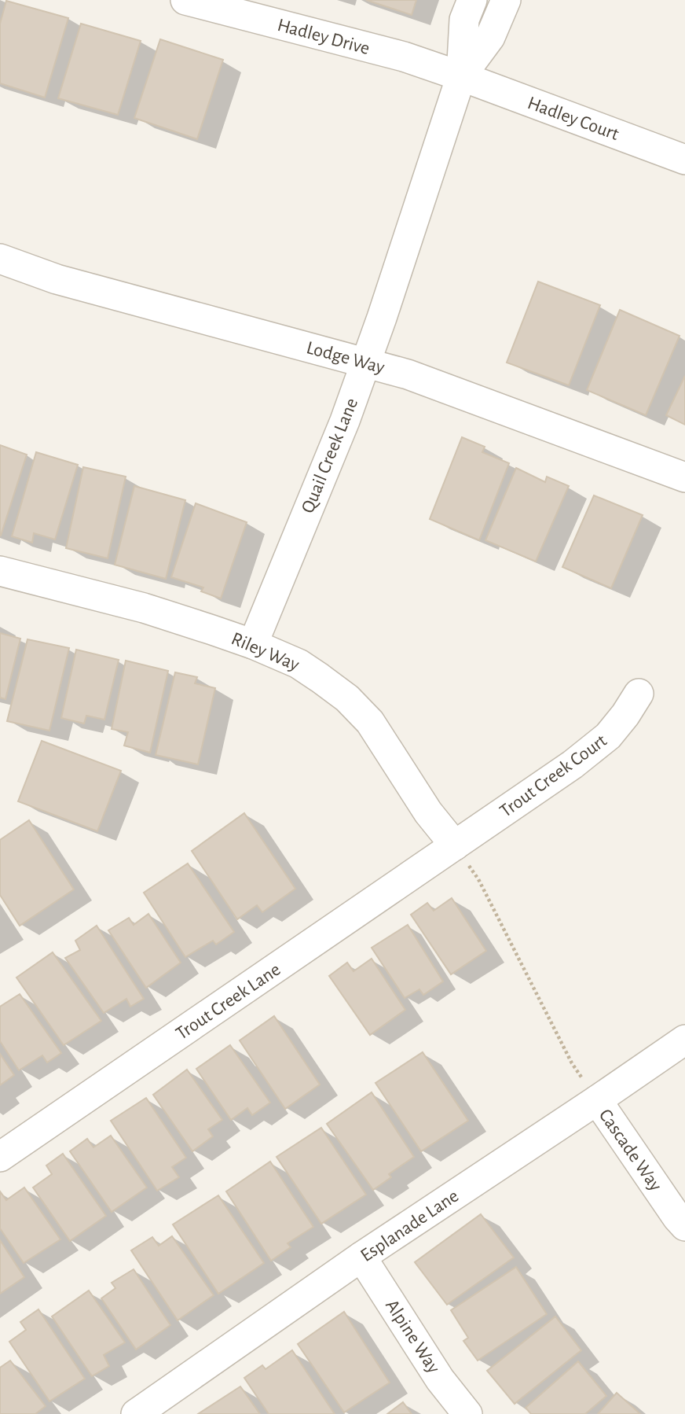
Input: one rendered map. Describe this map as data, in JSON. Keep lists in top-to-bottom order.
{
  "streets": {
    "street": [
      "Hadley Drive",
      "Hadley Court",
      "Lodge Way",
      "Quail Creek Lane",
      "Riley Way",
      "Trout Creek Court",
      "Trout Creek Lane",
      "Cascade Way",
      "Esplanade Lane",
      "Alpine Way"
    ]
  },
  "crossings": [
    ["Hadley Drive", "Hadley Court"],
    ["Hadley Drive", "Quail Creek Lane"],
    ["Hadley Court", "Quail Creek Lane"],
    ["Lodge Way", "Quail Creek Lane"],
    ["Quail Creek Lane", "Riley Way"],
    ["Riley Way", "Trout Creek Court"],
    ["Riley Way", "Trout Creek Lane"],
    ["Trout Creek Court", "Trout Creek Lane"],
    ["Cascade Way", "Esplanade Lane"],
    ["Esplanade Lane", "Alpine Way"]
  ]
}
